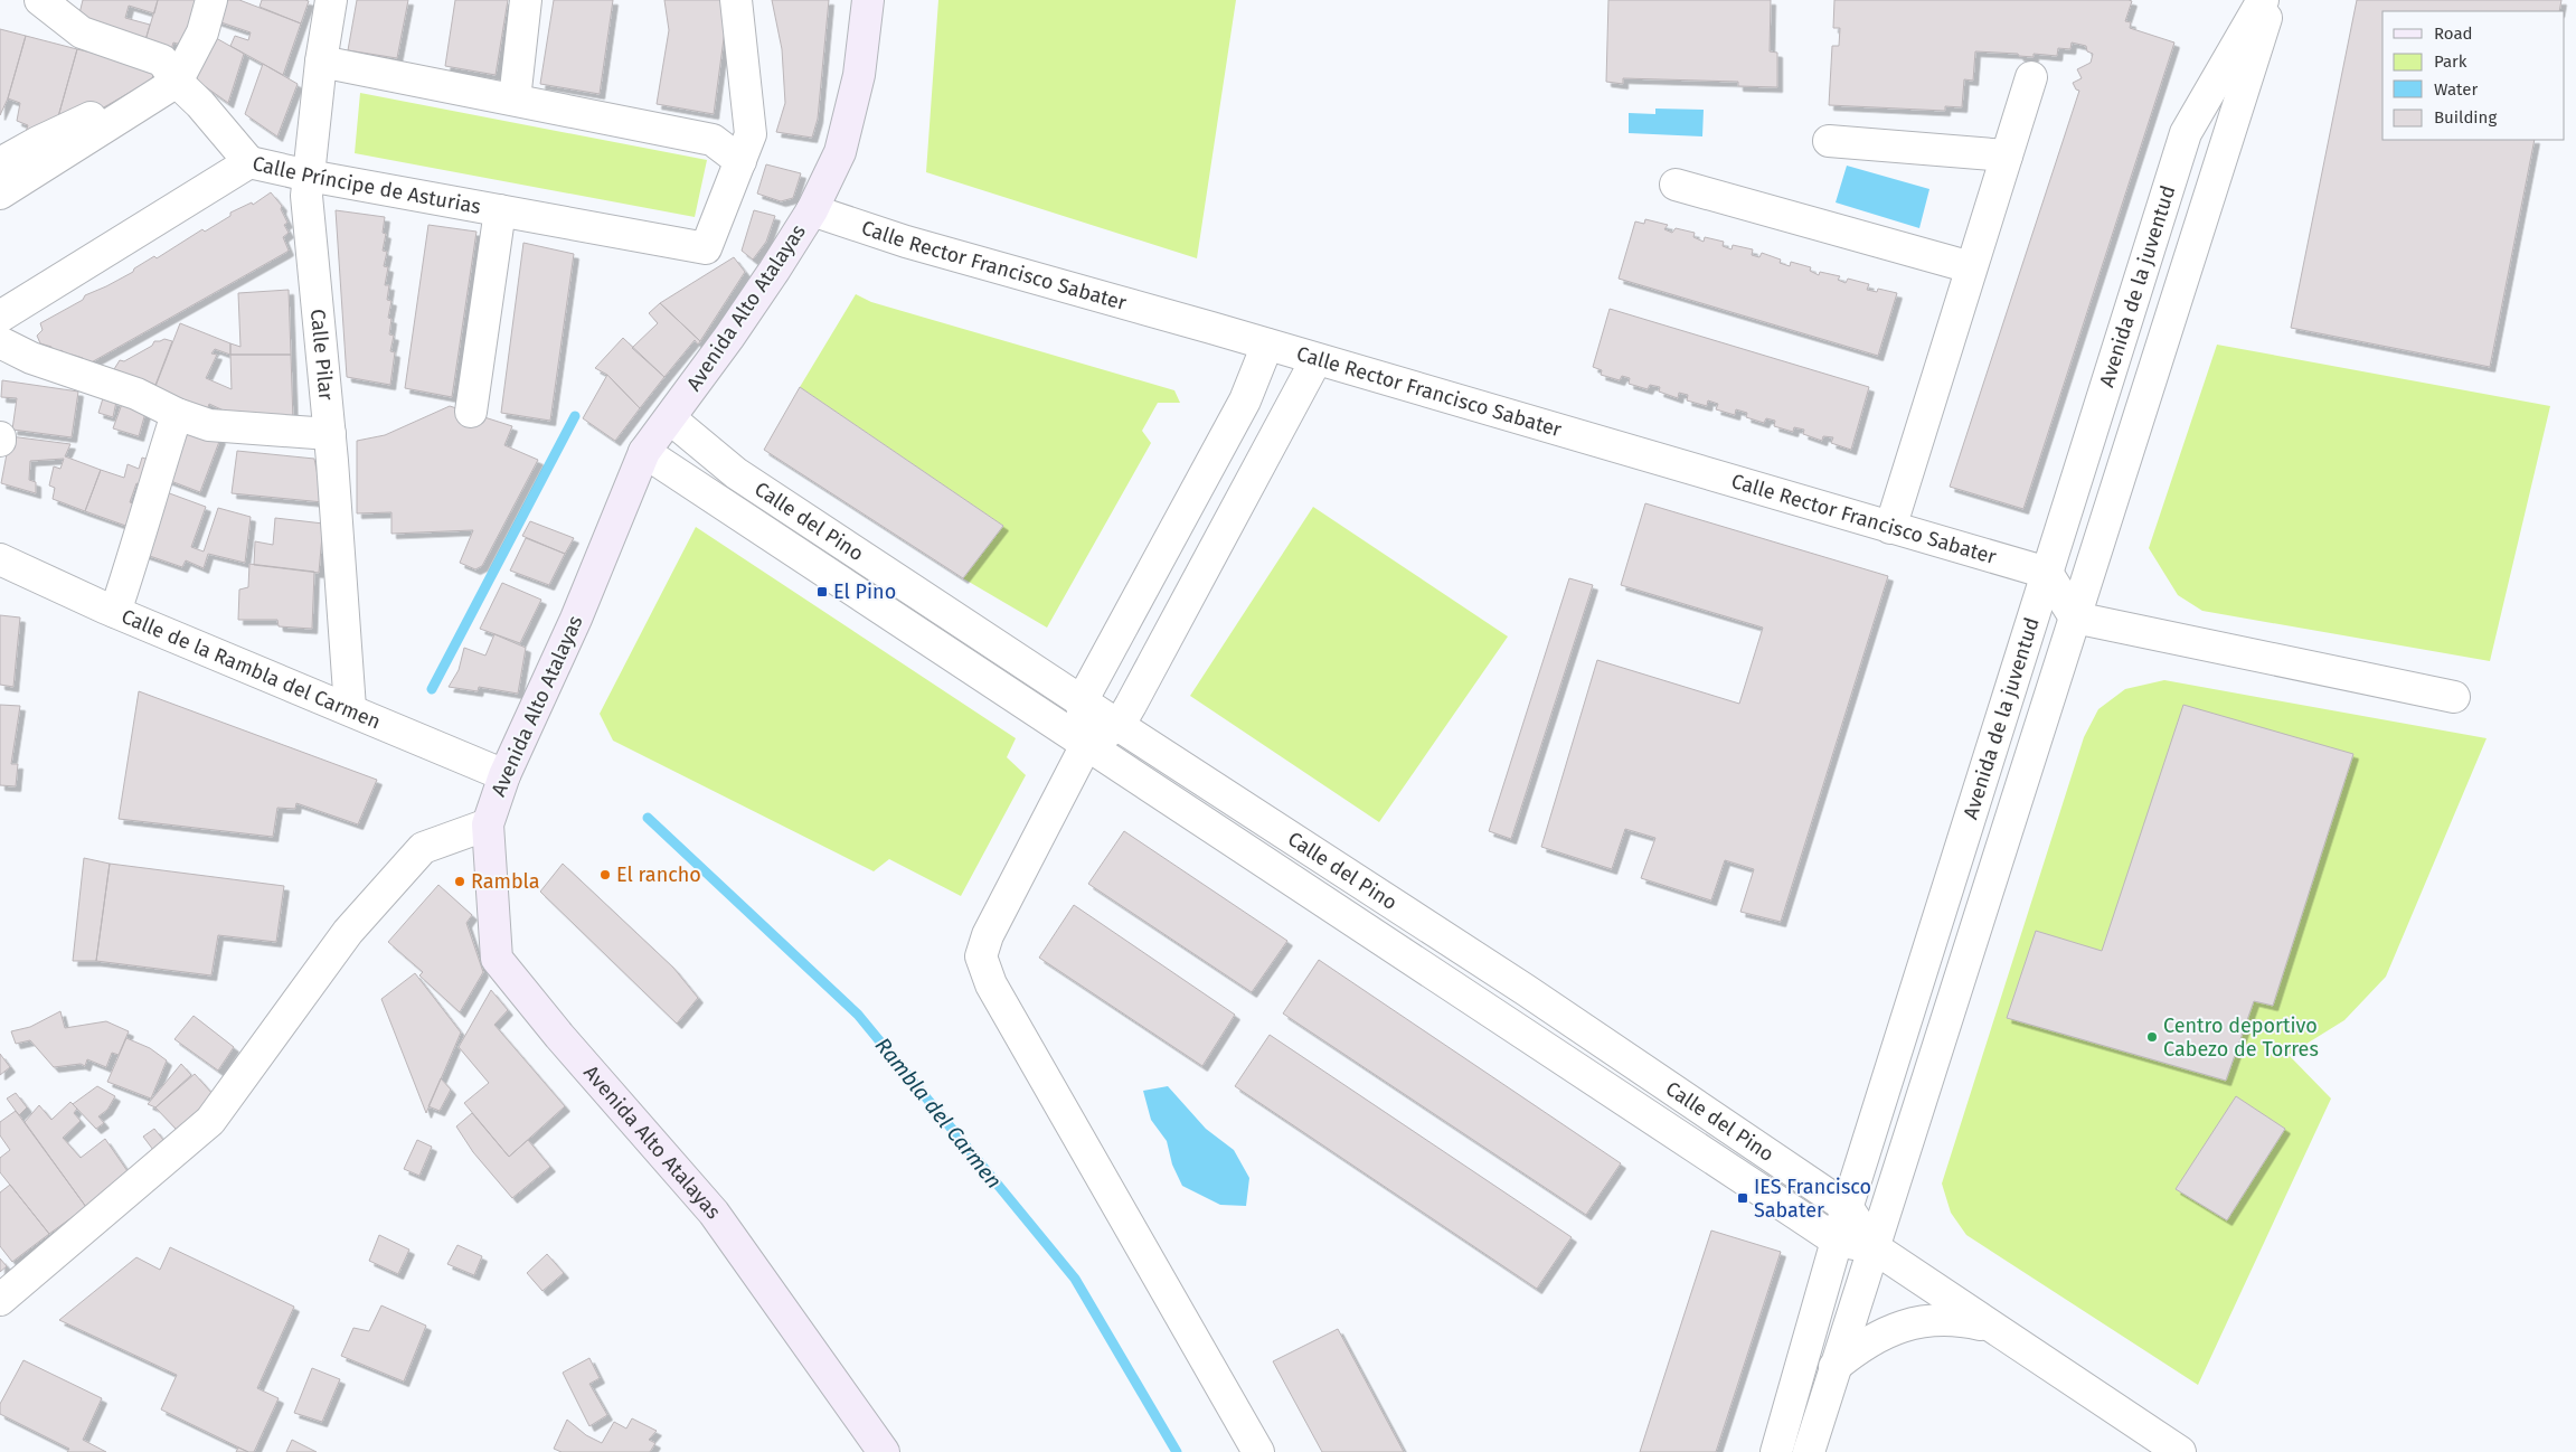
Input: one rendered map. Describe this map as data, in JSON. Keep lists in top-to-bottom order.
{
  "streets": {
    "main road": ["Avenida Alto Atalayas"],
    "street": [
      "Calle Príncipe de Asturias",
      "Calle Rector Francisco Sabater",
      "Avenida de la juventud",
      "Calle Pilar",
      "Calle del Pino",
      "Calle de la Rambla del Carmen"
    ]
  },
  "crossings": [
    ["Calle Príncipe de Asturias", "Calle Pilar"],
    ["Calle Rector Francisco Sabater", "Avenida de la juventud"],
    ["Calle Rector Francisco Sabater", "Avenida Alto Atalayas"],
    ["Avenida de la juventud", "Calle del Pino"],
    ["Avenida Alto Atalayas", "Calle del Pino"],
    ["Avenida Alto Atalayas", "Calle de la Rambla del Carmen"],
    ["Calle Pilar", "Calle de la Rambla del Carmen"]
  ],
  "water": ["Rambla del Carmen"],
  "places": {
    "transit": ["El Pino", "IES Francisco Sabater"],
    "other": ["El rancho", "Rambla", "Centro deportivo Cabezo de Torres"]
  },
  "legend": [
    "Road",
    "Park",
    "Water",
    "Building"
  ]
}
